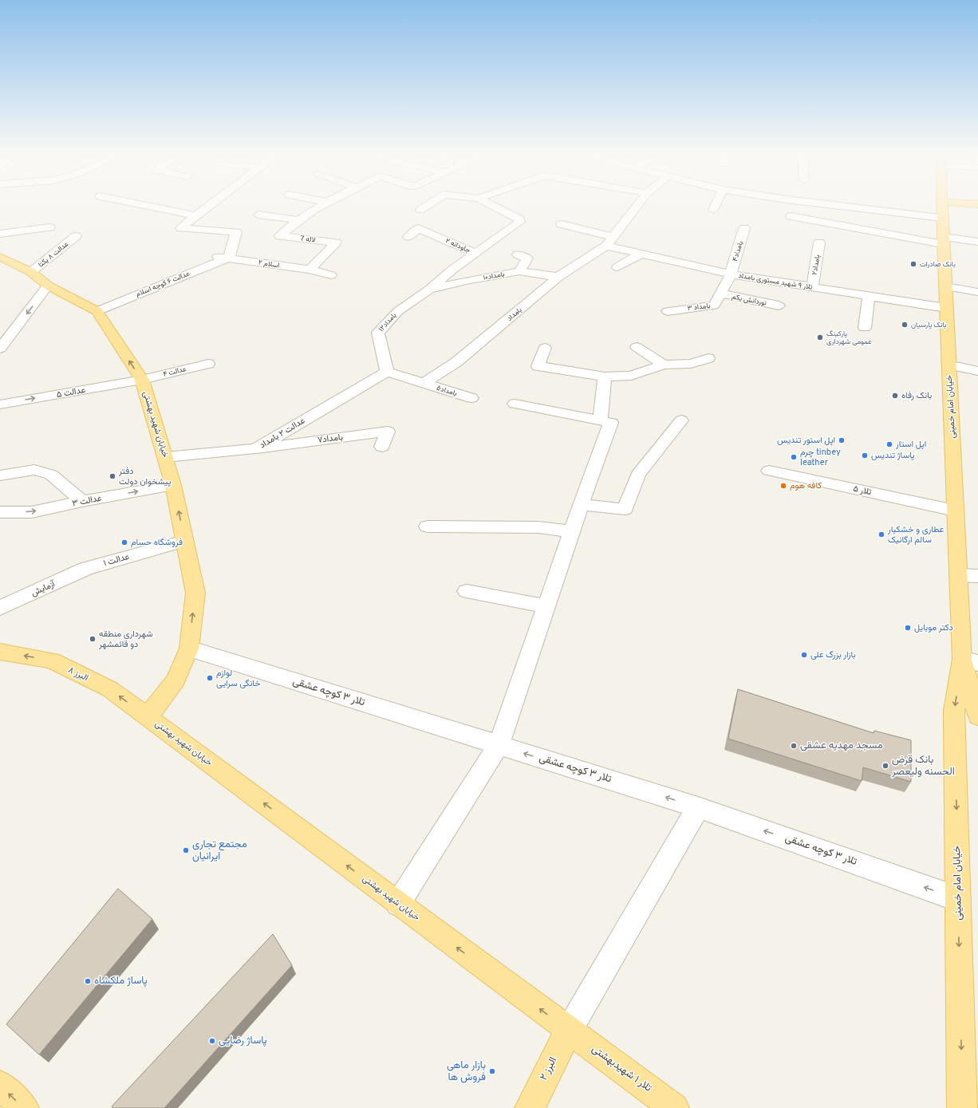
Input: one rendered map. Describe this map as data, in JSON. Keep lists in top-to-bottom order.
{
  "streets": {
    "main road": [
      "خیابان امام خمینی",
      "خیابان شهید بهشتی",
      "البرز ۸",
      "البرز ۲",
      "تلار ۱ شهیدبهشتی"
    ],
    "street": [
      "لاله 7",
      "جاودانه ۲",
      "بامداد۴",
      "عدالت ۸ یکتا",
      "اسلام ۲",
      "بامداد۲",
      "بامداد۱۰",
      "تلار ۹ شهید مستوری بامداد",
      "عدالت ۶ کوچه اسلام",
      "نوردانش یکم",
      "بامداد ۳",
      "بامداد",
      "بامداد۱۲",
      "عدالت ۴",
      "بامداد۵",
      "عدالت ۵",
      "عدالت ۲ بامداد",
      "بامداد۷",
      "تلار ۵",
      "عدالت ۳",
      "عدالت ۱",
      "آزمایش",
      "تلار ۳ کوچه عشقی"
    ]
  },
  "crossings": [
    ["لاله 7", "اسلام ۲"],
    ["بامداد۴", "تلار ۹ شهید مستوری بامداد"],
    ["بامداد۴", "بامداد ۳"],
    ["عدالت ۸ یکتا", "خیابان شهید بهشتی"],
    ["اسلام ۲", "عدالت ۶ کوچه اسلام"],
    ["بامداد۲", "تلار ۹ شهید مستوری بامداد"],
    ["بامداد۱۰", "بامداد"],
    ["بامداد۱۰", "بامداد۱۲"],
    ["تلار ۹ شهید مستوری بامداد", "بامداد ۳"],
    ["تلار ۹ شهید مستوری بامداد", "بامداد"],
    ["تلار ۹ شهید مستوری بامداد", "خیابان امام خمینی"],
    ["عدالت ۶ کوچه اسلام", "خیابان شهید بهشتی"],
    ["نوردانش یکم", "بامداد ۳"],
    ["بامداد", "بامداد۵"],
    ["بامداد۱۲", "بامداد۵"],
    ["بامداد۱۲", "عدالت ۲ بامداد"],
    ["عدالت ۴", "عدالت ۵"],
    ["عدالت ۴", "خیابان شهید بهشتی"],
    ["بامداد۵", "عدالت ۲ بامداد"],
    ["عدالت ۵", "خیابان شهید بهشتی"],
    ["خیابان امام خمینی", "تلار ۵"],
    ["خیابان امام خمینی", "تلار ۳ کوچه عشقی"],
    ["خیابان شهید بهشتی", "عدالت ۲ بامداد"],
    ["خیابان شهید بهشتی", "عدالت ۳"],
    ["خیابان شهید بهشتی", "عدالت ۱"],
    ["خیابان شهید بهشتی", "البرز ۸"],
    ["خیابان شهید بهشتی", "تلار ۳ کوچه عشقی"],
    ["خیابان شهید بهشتی", "البرز ۲"],
    ["خیابان شهید بهشتی", "تلار ۱ شهیدبهشتی"],
    ["عدالت ۲ بامداد", "بامداد۷"],
    ["عدالت ۱", "آزمایش"],
    ["البرز ۲", "تلار ۱ شهیدبهشتی"]
  ],
  "one_way": [
    "عدالت ۵",
    "خیابان امام خمینی",
    "خیابان شهید بهشتی",
    "عدالت ۳",
    "البرز ۸",
    "تلار ۳ کوچه عشقی"
  ],
  "places": [
    "بانک صادرات",
    "بانک پارسیان",
    "پارکینگ عمومی شهرداری",
    "بانک رفاه",
    "اپل استور تندیس",
    "اپل استار",
    "پاساژ تندیس",
    "چرم tinbey leather",
    "دفتر پیشخوان دولت",
    "کافه هوم",
    "عطاری و خشکبار سالم ارگانیک",
    "فروشگاه حسام",
    "دکتر موبایل",
    "شهرداری منطقه دو قائمشهر",
    "بازار بزرگ علی",
    "لوازم خانگی سرایی",
    "مسجد مهدیه عشقی",
    "بانک قرض الحسنه ولیعصر",
    "مجتمع تجاری ایرانیان",
    "پاساژ ملکشاه",
    "پاساژ رضایی",
    "بازار ماهی فروش ها"
  ]
}
